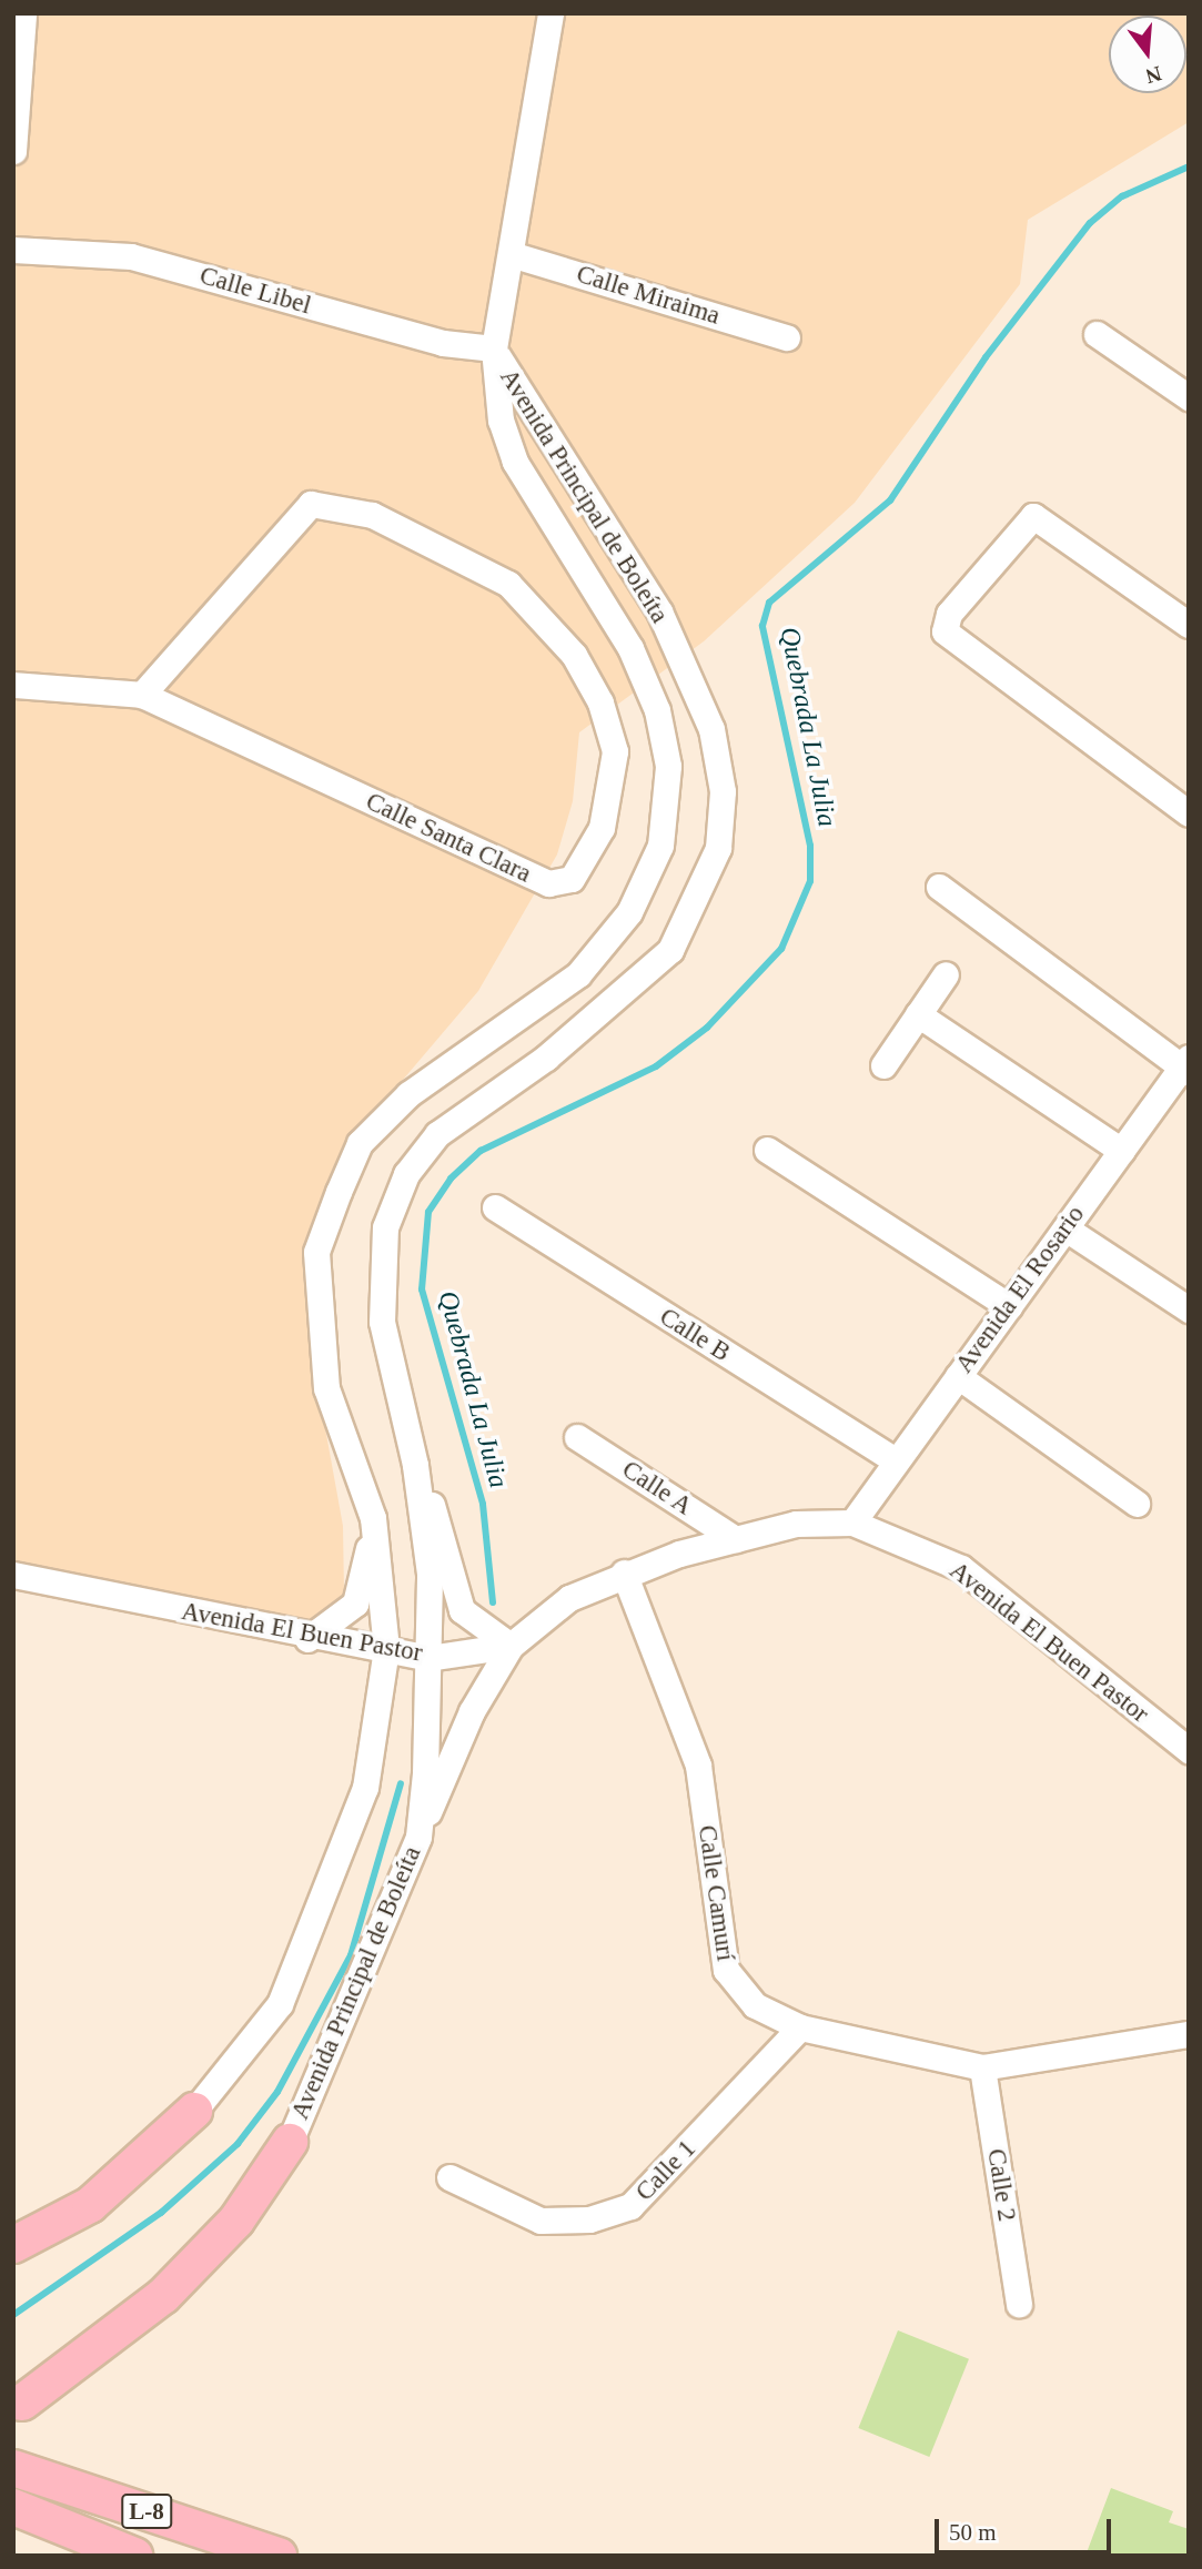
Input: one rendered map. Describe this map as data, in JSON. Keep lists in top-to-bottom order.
{
  "streets": {
    "highway": ["L-8"],
    "street": [
      "Calle Libel",
      "Calle Miraima",
      "Avenida Principal de Boleíta",
      "Calle Santa Clara",
      "Avenida El Rosario",
      "Calle B",
      "Calle A",
      "Avenida El Buen Pastor",
      "Calle Camurí",
      "Calle 1",
      "Calle 2"
    ]
  },
  "crossings": [
    ["Calle Libel", "Avenida Principal de Boleíta"],
    ["Calle Miraima", "Avenida Principal de Boleíta"],
    ["Avenida Principal de Boleíta", "Avenida El Buen Pastor"],
    ["Avenida El Rosario", "Calle B"],
    ["Avenida El Rosario", "Avenida El Buen Pastor"],
    ["Calle A", "Avenida El Buen Pastor"],
    ["Avenida El Buen Pastor", "Calle Camurí"],
    ["Calle Camurí", "Calle 1"],
    ["Calle Camurí", "Calle 2"]
  ],
  "water": ["Quebrada La Julia"],
  "scale_bar": "50 m",
  "north": "bottom"
}
